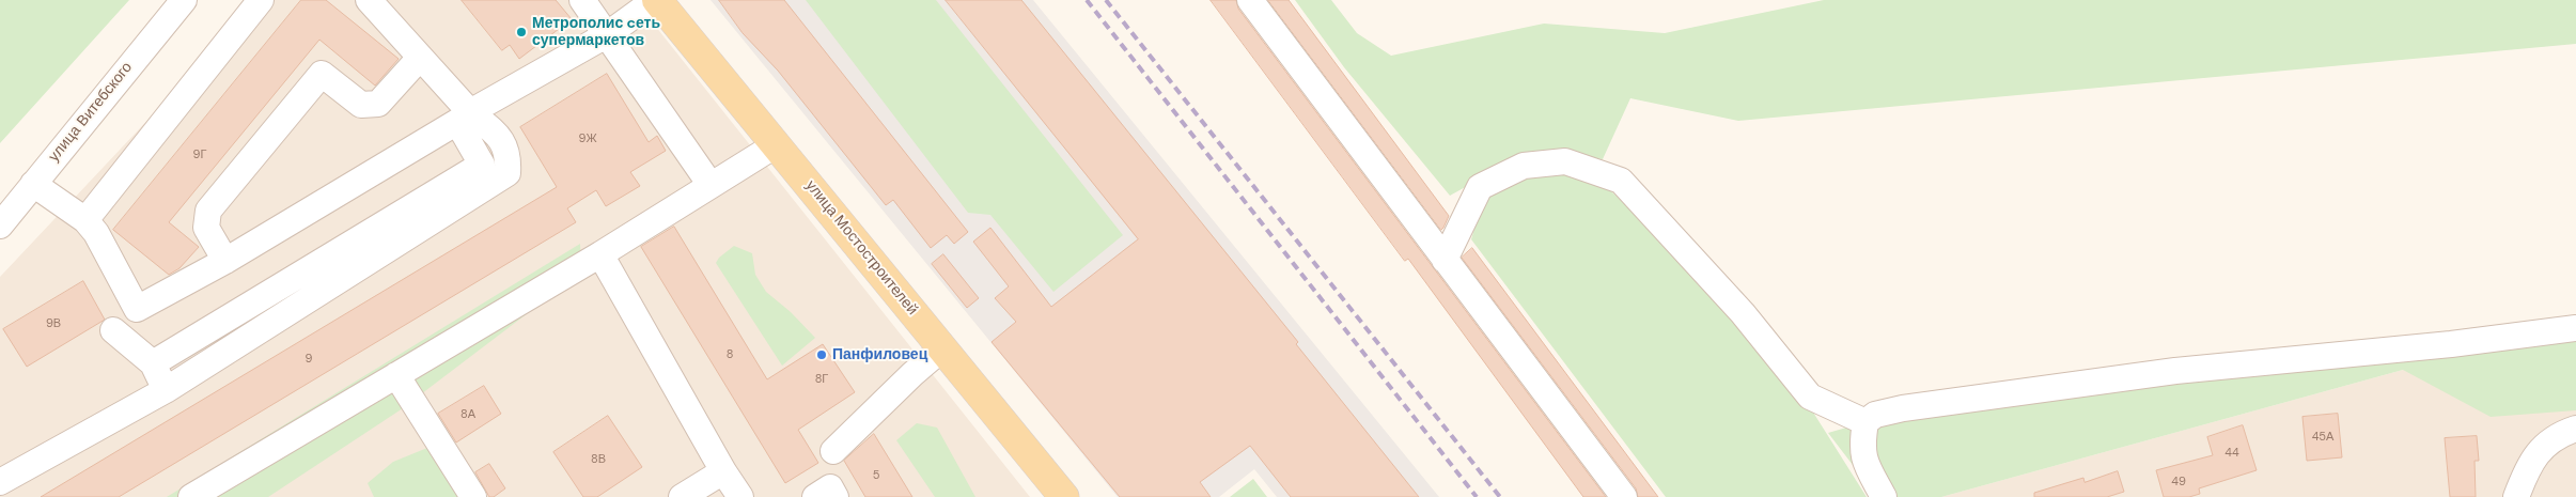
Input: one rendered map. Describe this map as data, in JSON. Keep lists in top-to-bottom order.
{
  "streets": {
    "main road": ["улица Мостостроителей"],
    "street": ["улица Витебского"]
  },
  "places": ["Метрополис cеть супермаркетов", "Панфиловец"],
  "house_numbers": [
    "9Ж",
    "9Г",
    "9В",
    "8",
    "9",
    "8Г",
    "8А",
    "45А",
    "44",
    "8В",
    "5",
    "49"
  ]
}
